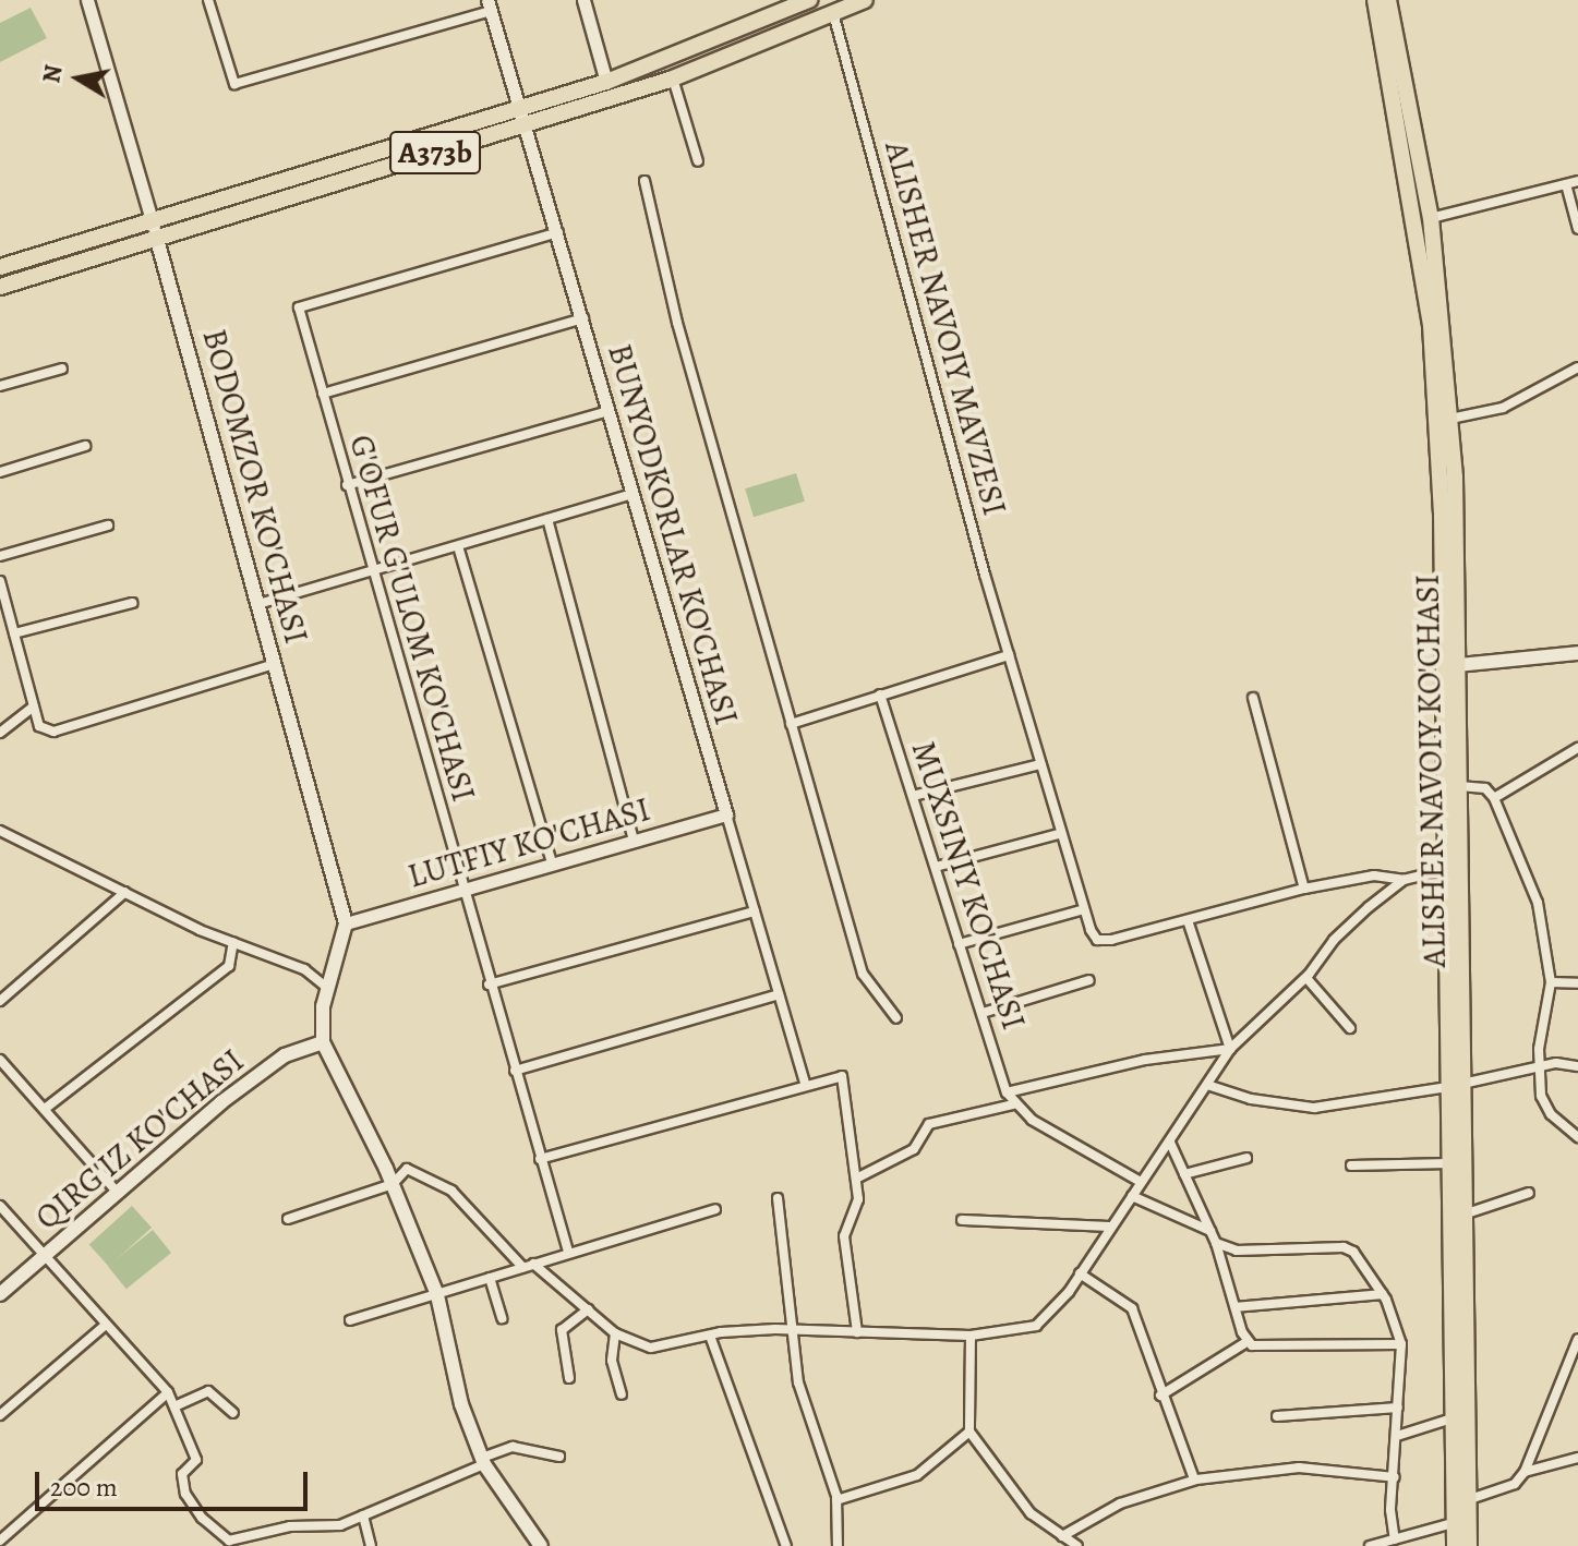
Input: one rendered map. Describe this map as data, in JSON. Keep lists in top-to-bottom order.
{
  "streets": {
    "main road": [
      "A373b",
      "BODOMZOR KO'CHASI",
      "ALISHER NAVOIY KO'CHASI",
      "QIRG'IZ KO'CHASI"
    ],
    "street": [
      "ALISHER NAVOIY MAVZESI",
      "BUNYODKORLAR KO'CHASI",
      "G'OFUR G'ULOM KO'CHASI",
      "LUTFIY KO'CHASI",
      "MUXSINIY KO'CHASI"
    ]
  },
  "crossings": [
    ["A373b", "ALISHER NAVOIY MAVZESI"],
    ["A373b", "BODOMZOR KO'CHASI"],
    ["A373b", "BUNYODKORLAR KO'CHASI"],
    ["BODOMZOR KO'CHASI", "LUTFIY KO'CHASI"],
    ["BUNYODKORLAR KO'CHASI", "G'OFUR G'ULOM KO'CHASI"],
    ["BUNYODKORLAR KO'CHASI", "LUTFIY KO'CHASI"],
    ["G'OFUR G'ULOM KO'CHASI", "LUTFIY KO'CHASI"]
  ],
  "scale_bar": "200 m",
  "north": "left"
}
